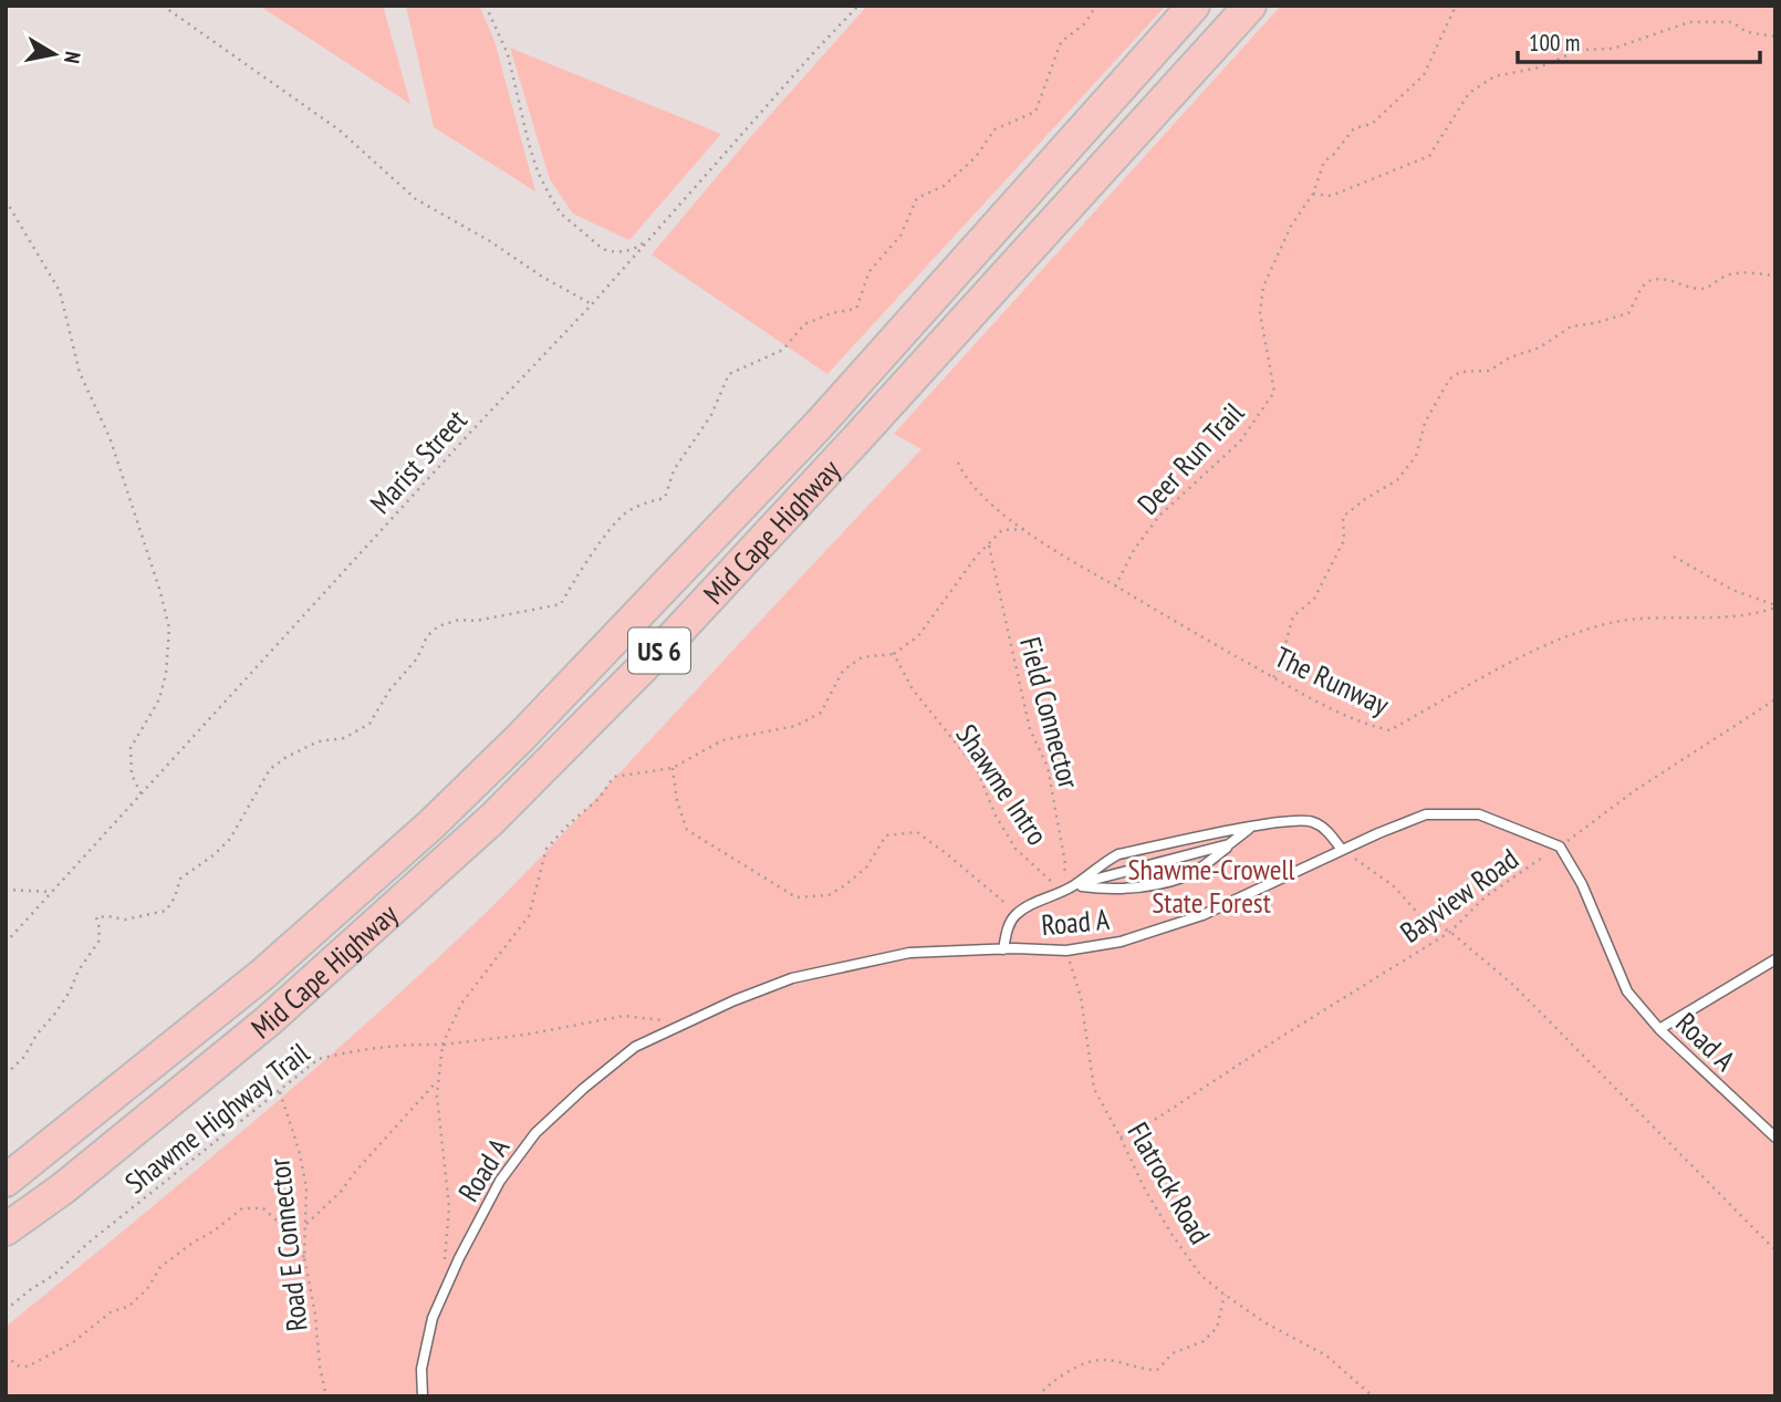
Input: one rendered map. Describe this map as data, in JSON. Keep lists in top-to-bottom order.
{
  "streets": {
    "highway": ["Mid Cape Highway", "US 6"],
    "lane": ["Road A"],
    "path": [
      "Deer Run Trail",
      "Marist Street",
      "The Runway",
      "Field Connector",
      "Shawme Intro",
      "Bayview Road",
      "Shawme Highway Trail",
      "Flatrock Road",
      "Road E Connector"
    ]
  },
  "crossings": [
    ["Deer Run Trail", "The Runway"],
    ["Field Connector", "Shawme Intro"],
    ["Bayview Road", "Road A"],
    ["Bayview Road", "Flatrock Road"],
    ["Road A", "Shawme Highway Trail"],
    ["Road A", "Flatrock Road"],
    ["Shawme Highway Trail", "Road E Connector"]
  ],
  "parks": ["Shawme-Crowell State Forest"],
  "scale_bar": "100 m",
  "north": "right"
}
